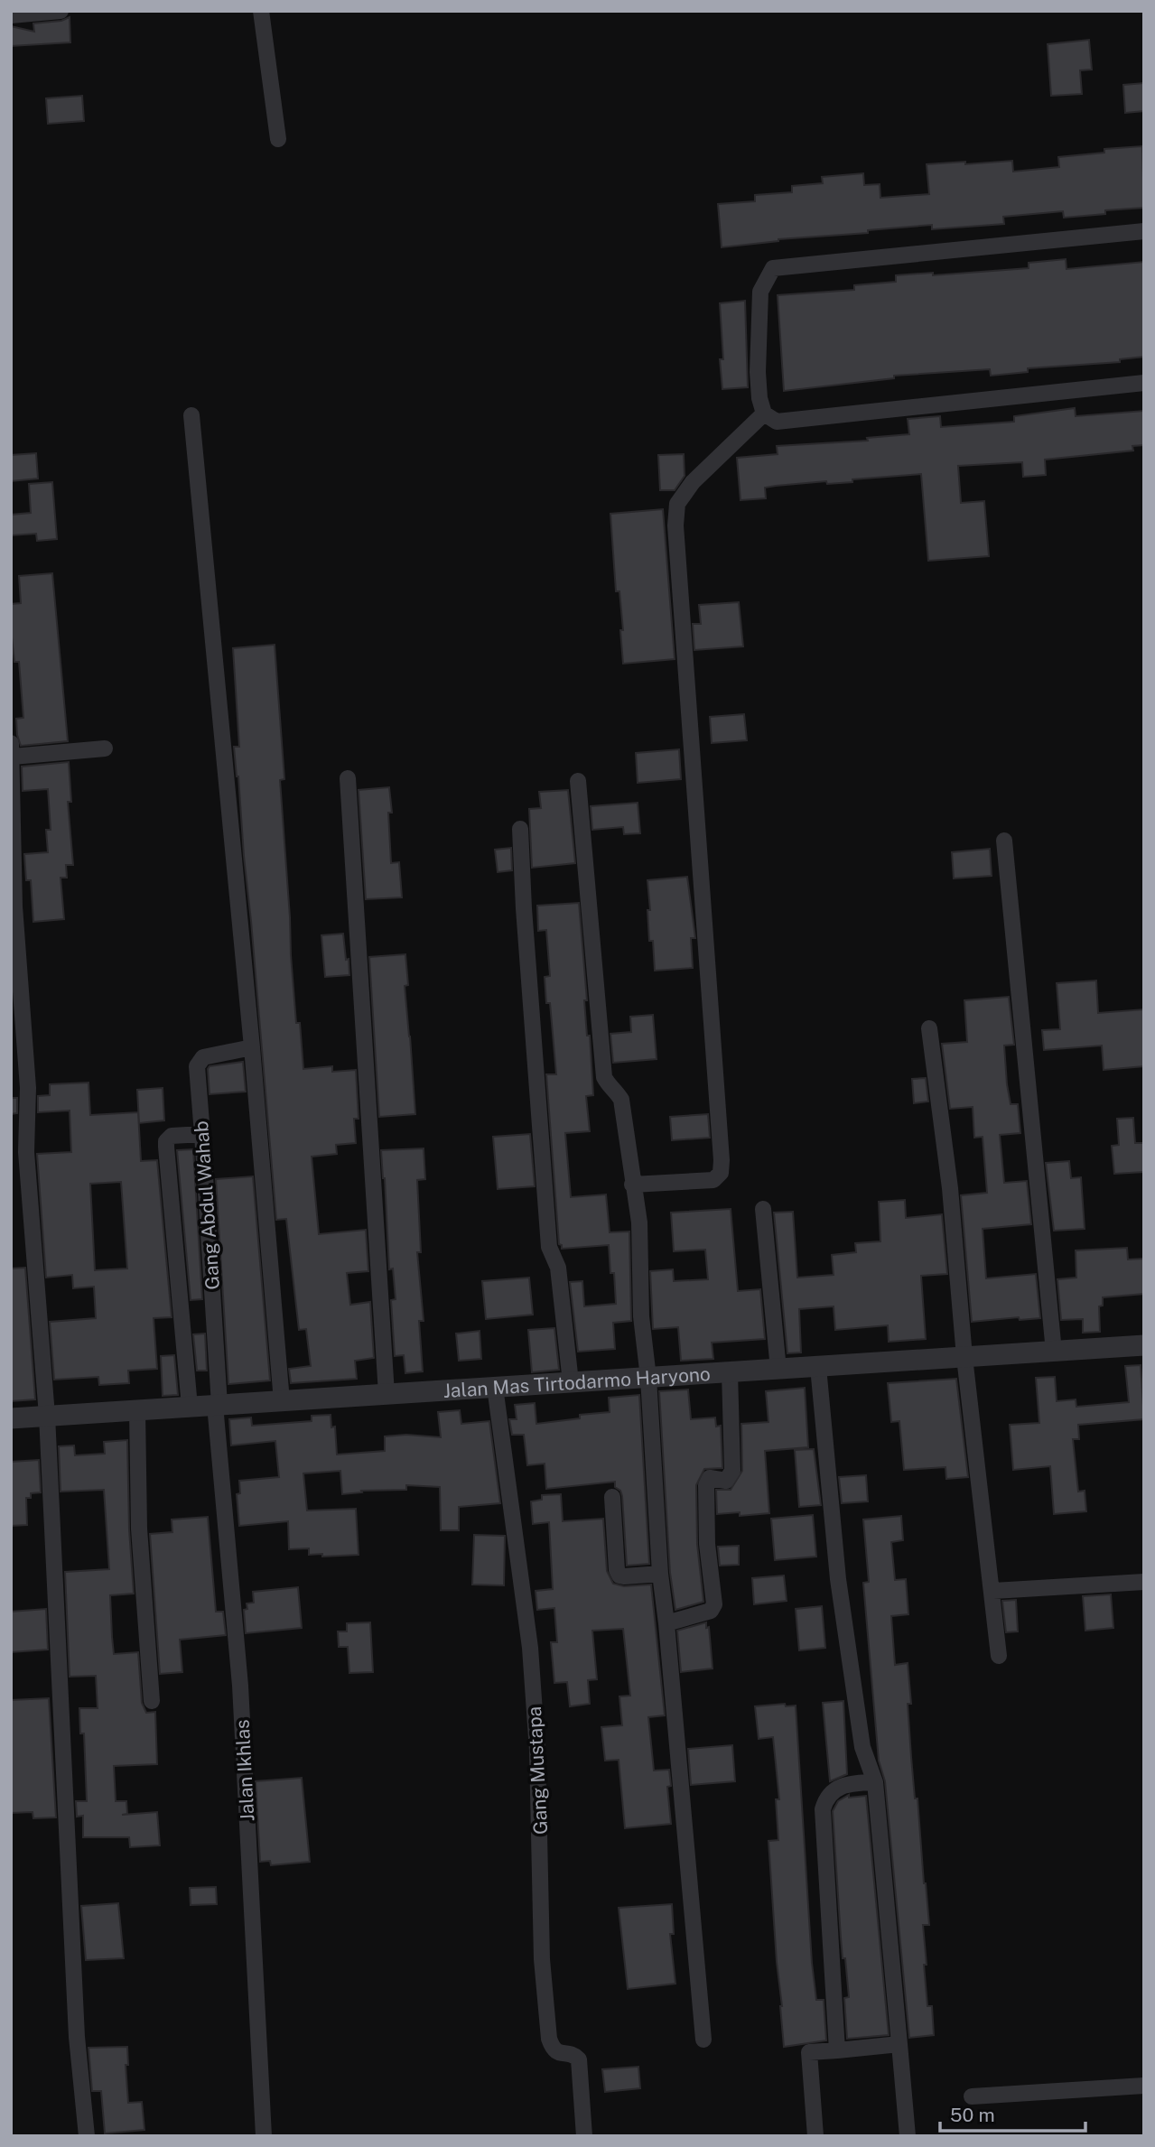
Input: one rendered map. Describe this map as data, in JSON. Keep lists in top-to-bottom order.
{
  "streets": {
    "street": [
      "Gang Abdul Wahab",
      "Jalan Mas Tirtodarmo Haryono",
      "Jalan Ikhlas",
      "Gang Mustapa"
    ]
  },
  "crossings": [
    ["Gang Abdul Wahab", "Jalan Mas Tirtodarmo Haryono"],
    ["Gang Abdul Wahab", "Jalan Ikhlas"],
    ["Jalan Mas Tirtodarmo Haryono", "Jalan Ikhlas"],
    ["Jalan Mas Tirtodarmo Haryono", "Gang Mustapa"]
  ],
  "scale_bar": "50 m"
}
